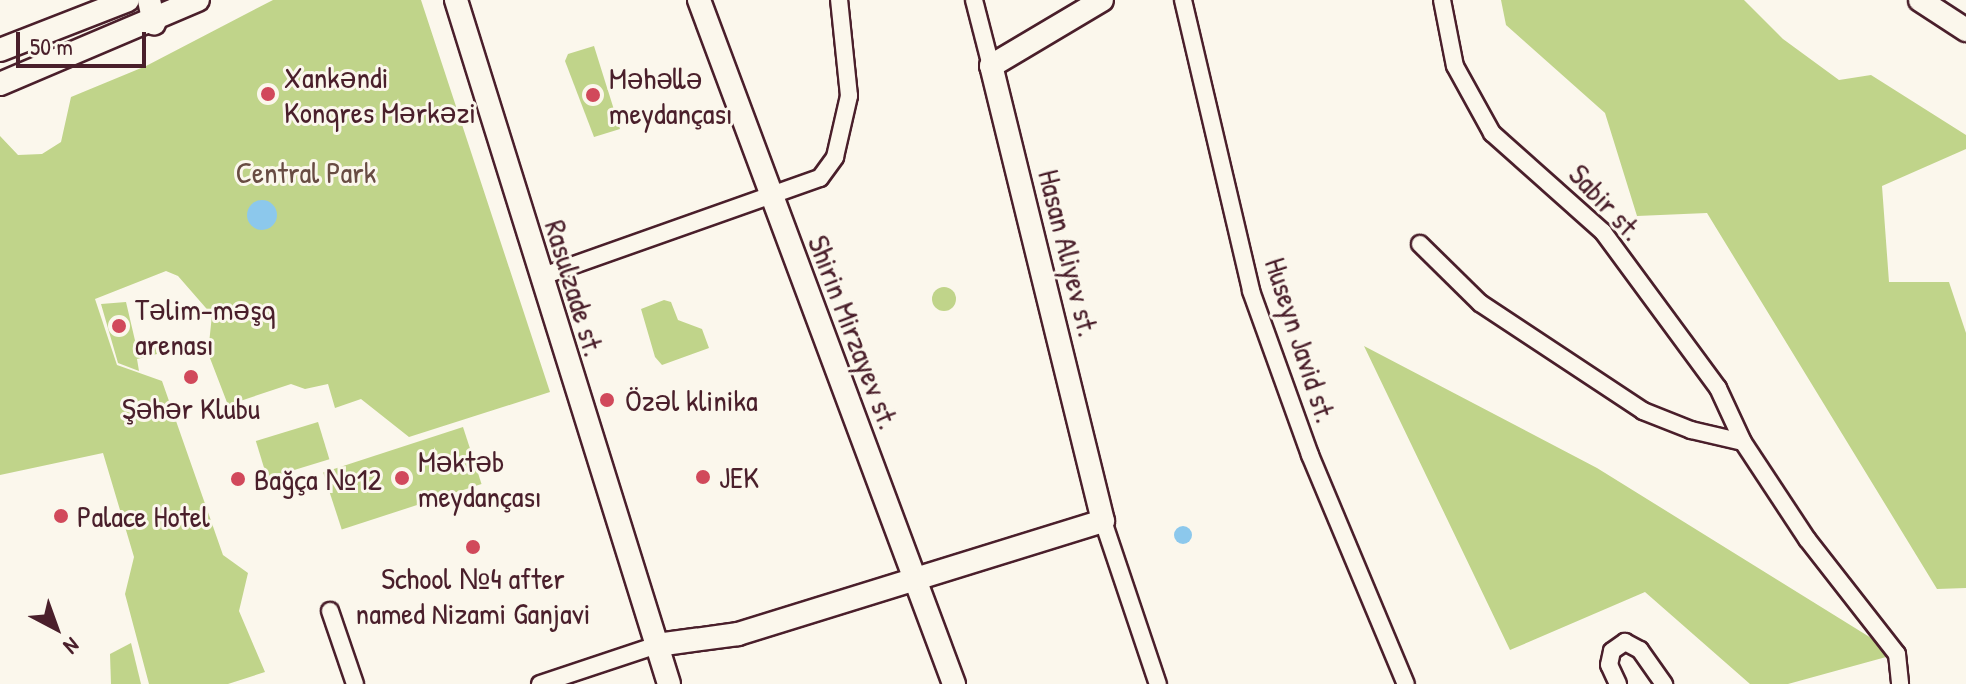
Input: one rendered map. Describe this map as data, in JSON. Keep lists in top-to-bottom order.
{
  "streets": {
    "street": [
      "Sabir st.",
      "Hasan Aliyev st.",
      "Rasulzade st.",
      "Shirin Mirzayev st.",
      "Huseyn Javid st."
    ]
  },
  "parks": ["Central Park"],
  "places": [
    "Xankəndi Konqres Mərkəzi",
    "Məhəllə meydançası",
    "Təlim-məşq arenası",
    "Şəhər Klubu",
    "Özəl klinika",
    "JEK",
    "Məktəb meydançası",
    "Bağça №12",
    "Palace Hotel",
    "School №4 after named Nizami Ganjavi"
  ],
  "scale_bar": "50 m",
  "north": "bottom right"
}
